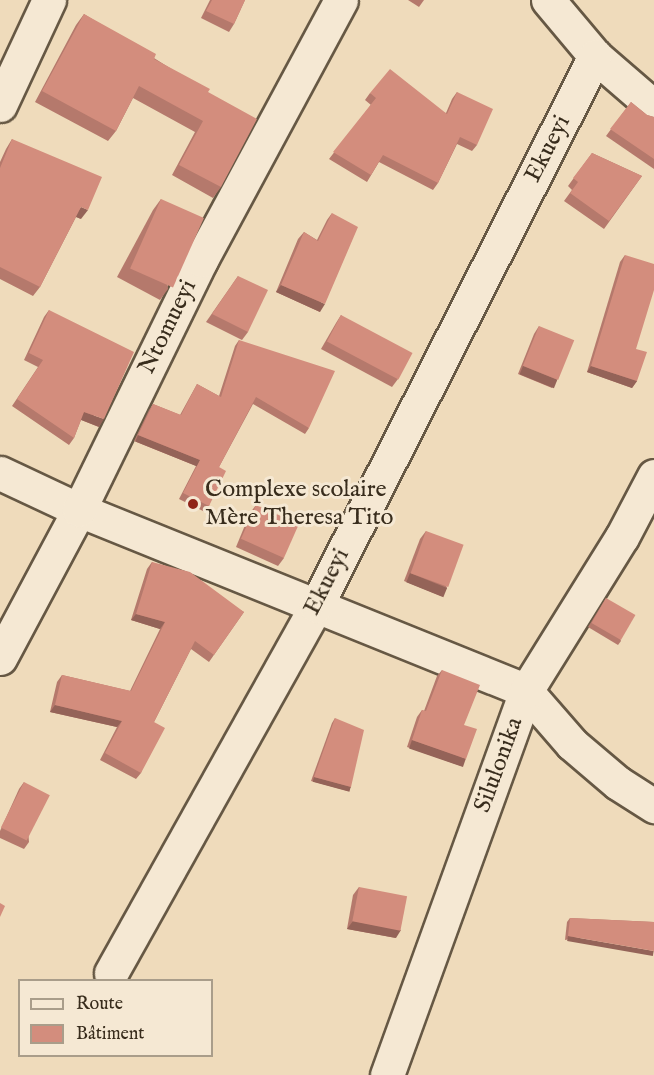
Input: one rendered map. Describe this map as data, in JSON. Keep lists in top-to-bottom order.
{
  "streets": {
    "street": ["Ekueyi", "Ntomueyi", "Silulonika"]
  },
  "places": ["Complexe scolaire Mère Theresa Tito"],
  "legend": ["Route", "Bâtiment"]
}
